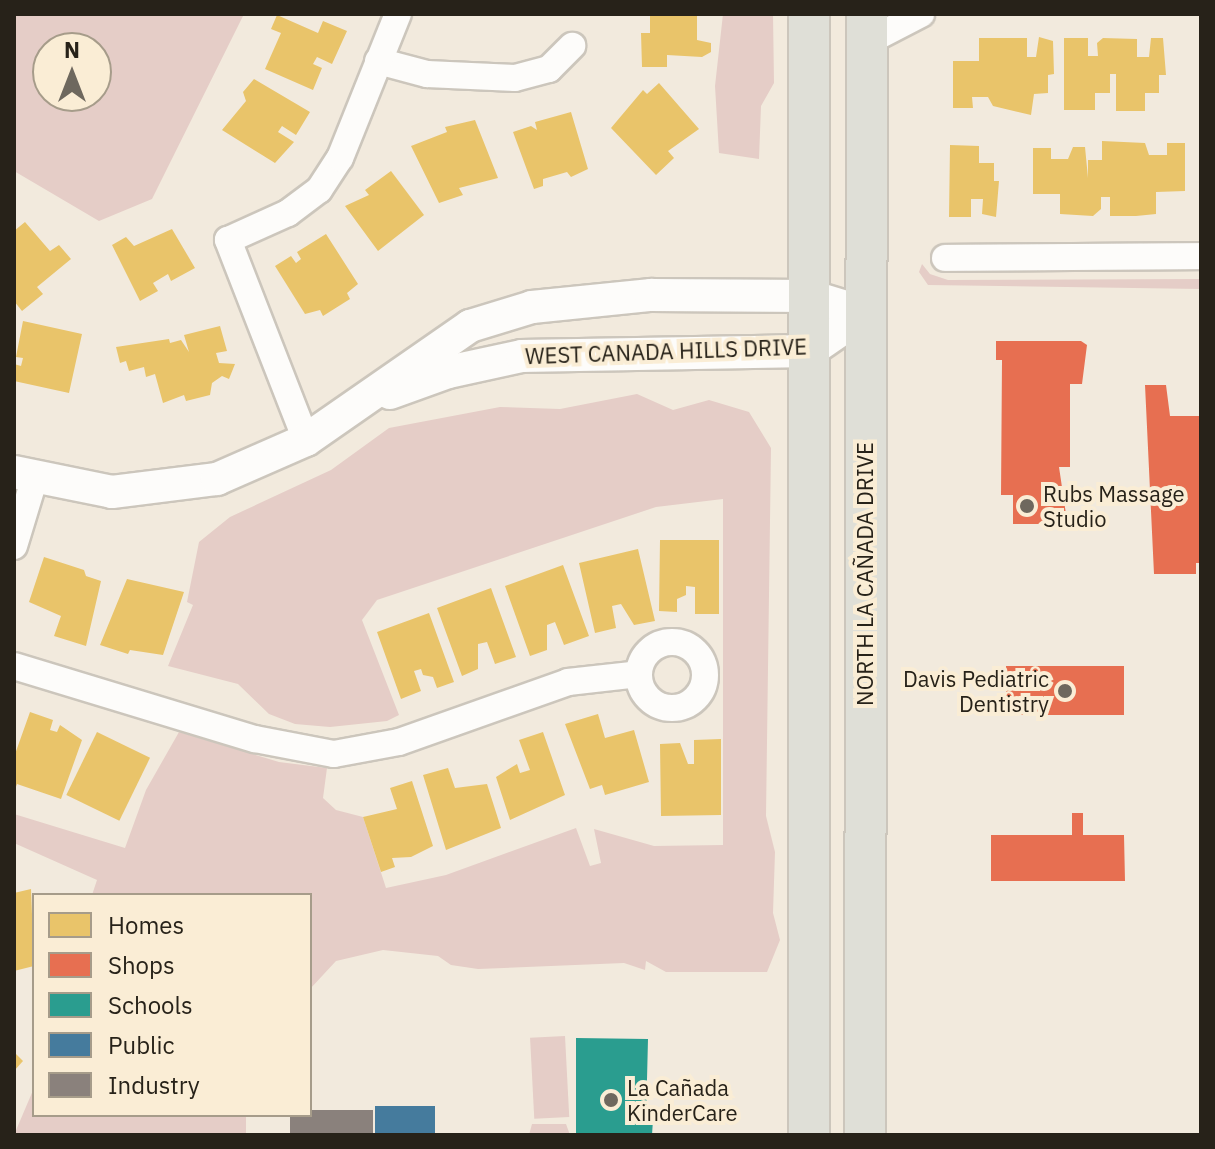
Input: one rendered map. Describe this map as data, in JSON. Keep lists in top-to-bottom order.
{
  "streets": {
    "main road": ["NORTH LA CAÑADA DRIVE"],
    "street": ["WEST CANADA HILLS DRIVE"]
  },
  "crossings": [
    ["WEST CANADA HILLS DRIVE", "NORTH LA CAÑADA DRIVE"]
  ],
  "places": ["Rubs Massage Studio", "Davis Pediatric Dentistry", "La Cañada KinderCare"],
  "legend": [
    "Homes",
    "Shops",
    "Schools",
    "Public",
    "Industry"
  ],
  "north": "top"
}
